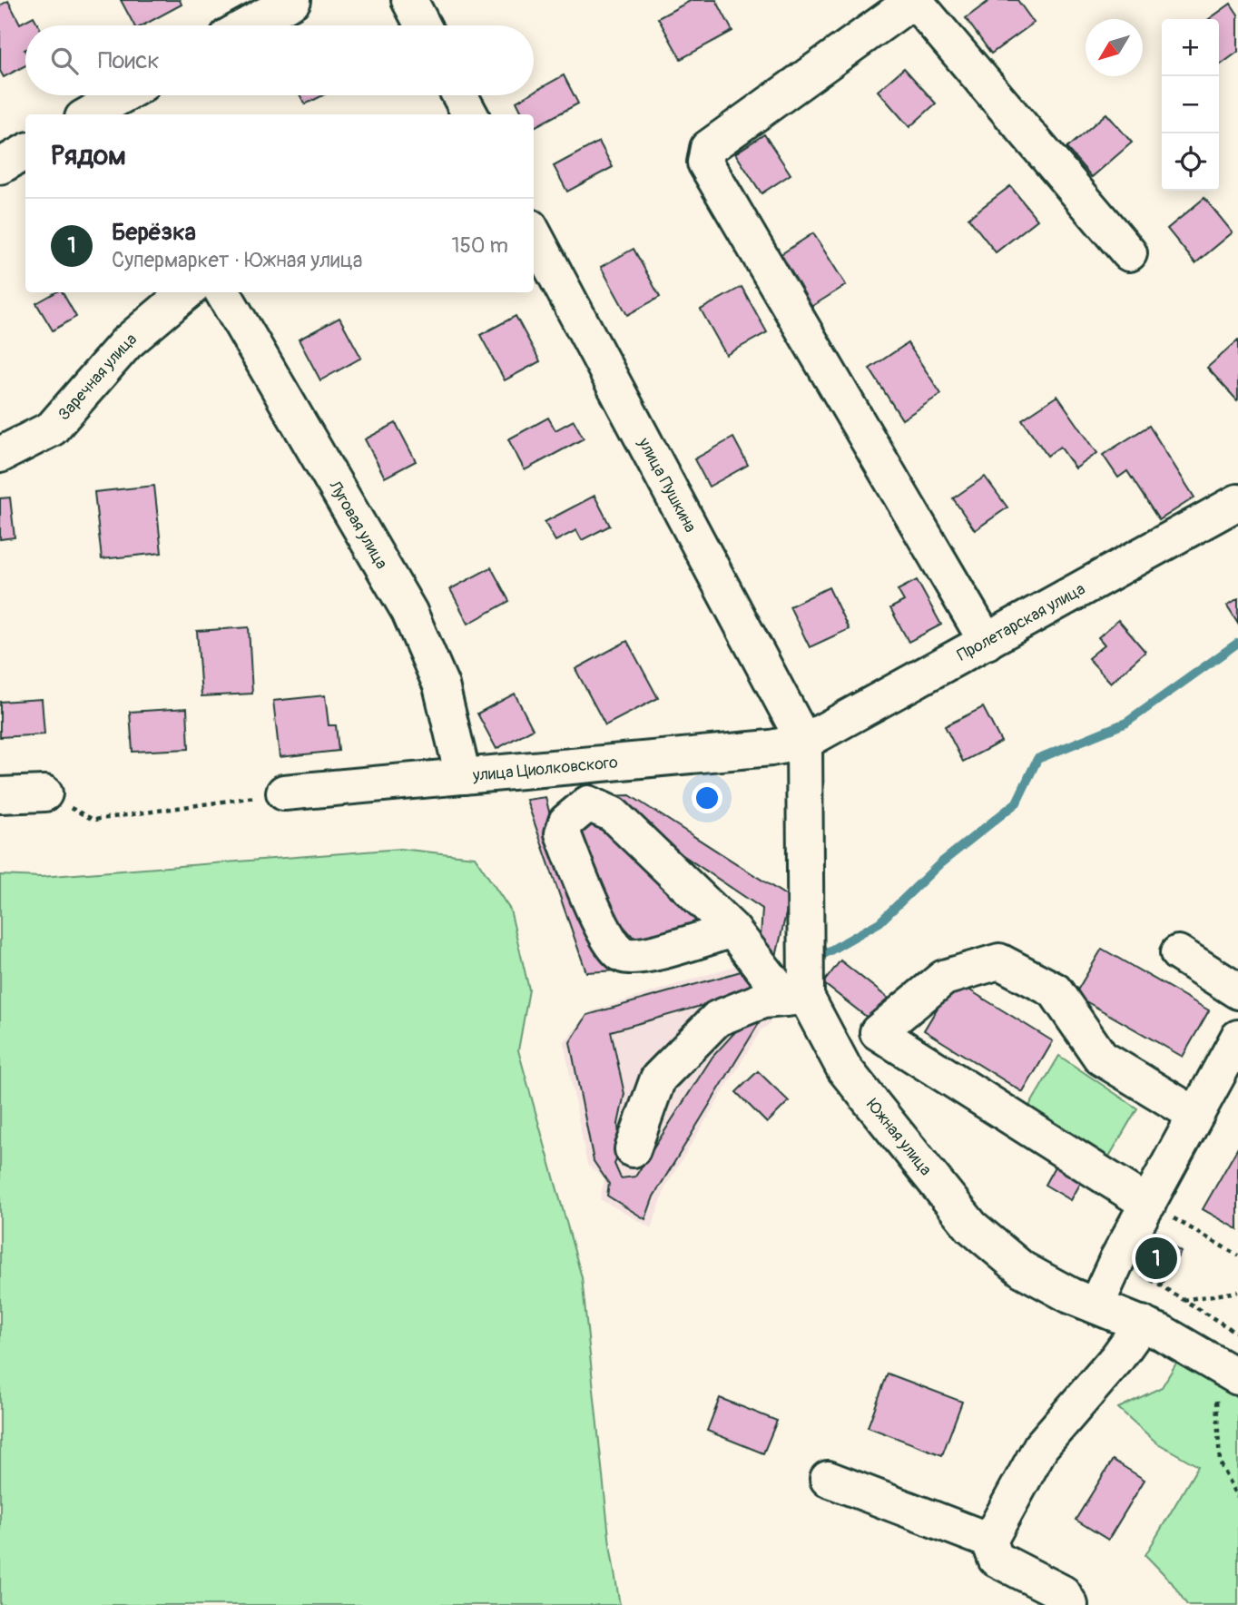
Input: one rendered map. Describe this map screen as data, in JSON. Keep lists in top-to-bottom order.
{
  "streets": {
    "street": [
      "Заречная улица",
      "улица Пушкина",
      "Луговая улица",
      "Пролетарская улица",
      "улица Циолковского",
      "Южная улица"
    ]
  },
  "crossings": [
    ["улица Пушкина", "Пролетарская улица"],
    ["улица Пушкина", "улица Циолковского"],
    ["улица Пушкина", "Южная улица"],
    ["Луговая улица", "улица Циолковского"],
    ["Пролетарская улица", "улица Циолковского"],
    ["Пролетарская улица", "Южная улица"],
    ["улица Циолковского", "Южная улица"]
  ],
  "north": "bottom left",
  "page": {
    "map_buttons": ["+", "−"],
    "search": "Поиск",
    "heading": "Рядом",
    "list": [
      {
        "mark": "1",
        "name": "Берёзка",
        "note": "Супермаркет · Южная улица",
        "value": "150 m"
      }
    ],
    "pins": "1"
  }
}
